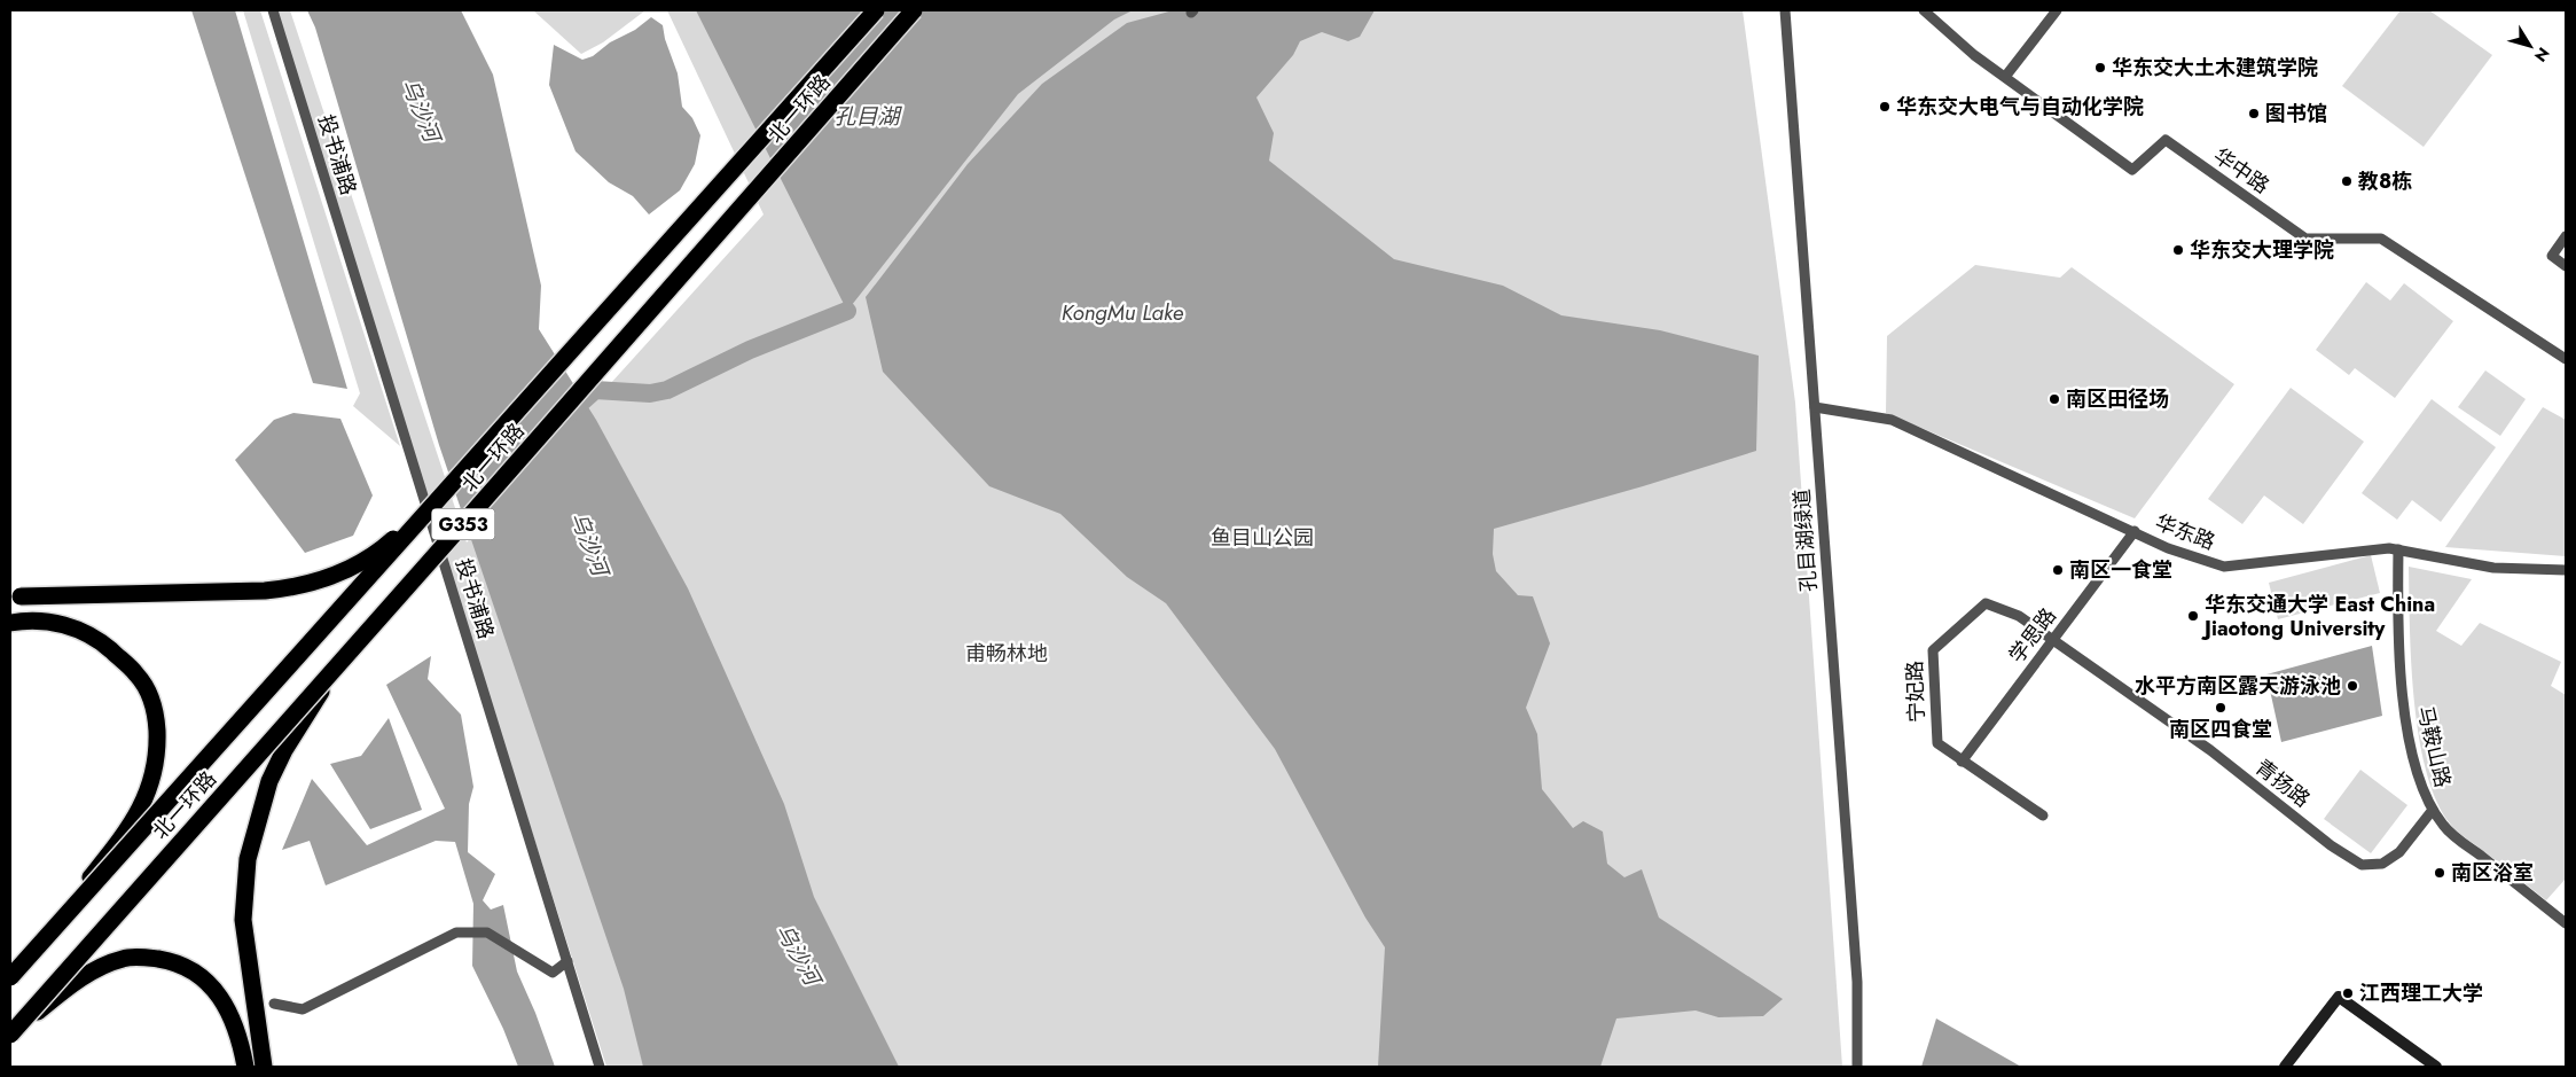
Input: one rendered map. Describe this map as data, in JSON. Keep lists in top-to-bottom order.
{
  "streets": {
    "highway": ["北一环路", "G353"],
    "street": [
      "投书浦路",
      "华中路",
      "华东路",
      "孔目湖绿道",
      "学思路",
      "宁妃路",
      "马鞍山路",
      "青扬路"
    ]
  },
  "crossings": [
    ["华东路", "孔目湖绿道"],
    ["华东路", "学思路"],
    ["华东路", "马鞍山路"],
    ["学思路", "宁妃路"],
    ["学思路", "青扬路"],
    ["宁妃路", "青扬路"],
    ["马鞍山路", "青扬路"]
  ],
  "water": ["乌沙河", "孔目湖", "KongMu Lake"],
  "parks": ["鱼目山公园", "甫畅林地"],
  "places": [
    "华东交大土木建筑学院",
    "华东交大电气与自动化学院",
    "图书馆",
    "教8栋",
    "华东交大理学院",
    "南区田径场",
    "南区一食堂",
    "华东交通大学 East China Jiaotong University",
    "水平方南区露天游泳池",
    "南区四食堂",
    "南区浴室",
    "江西理工大学"
  ],
  "north": "bottom right"
}
